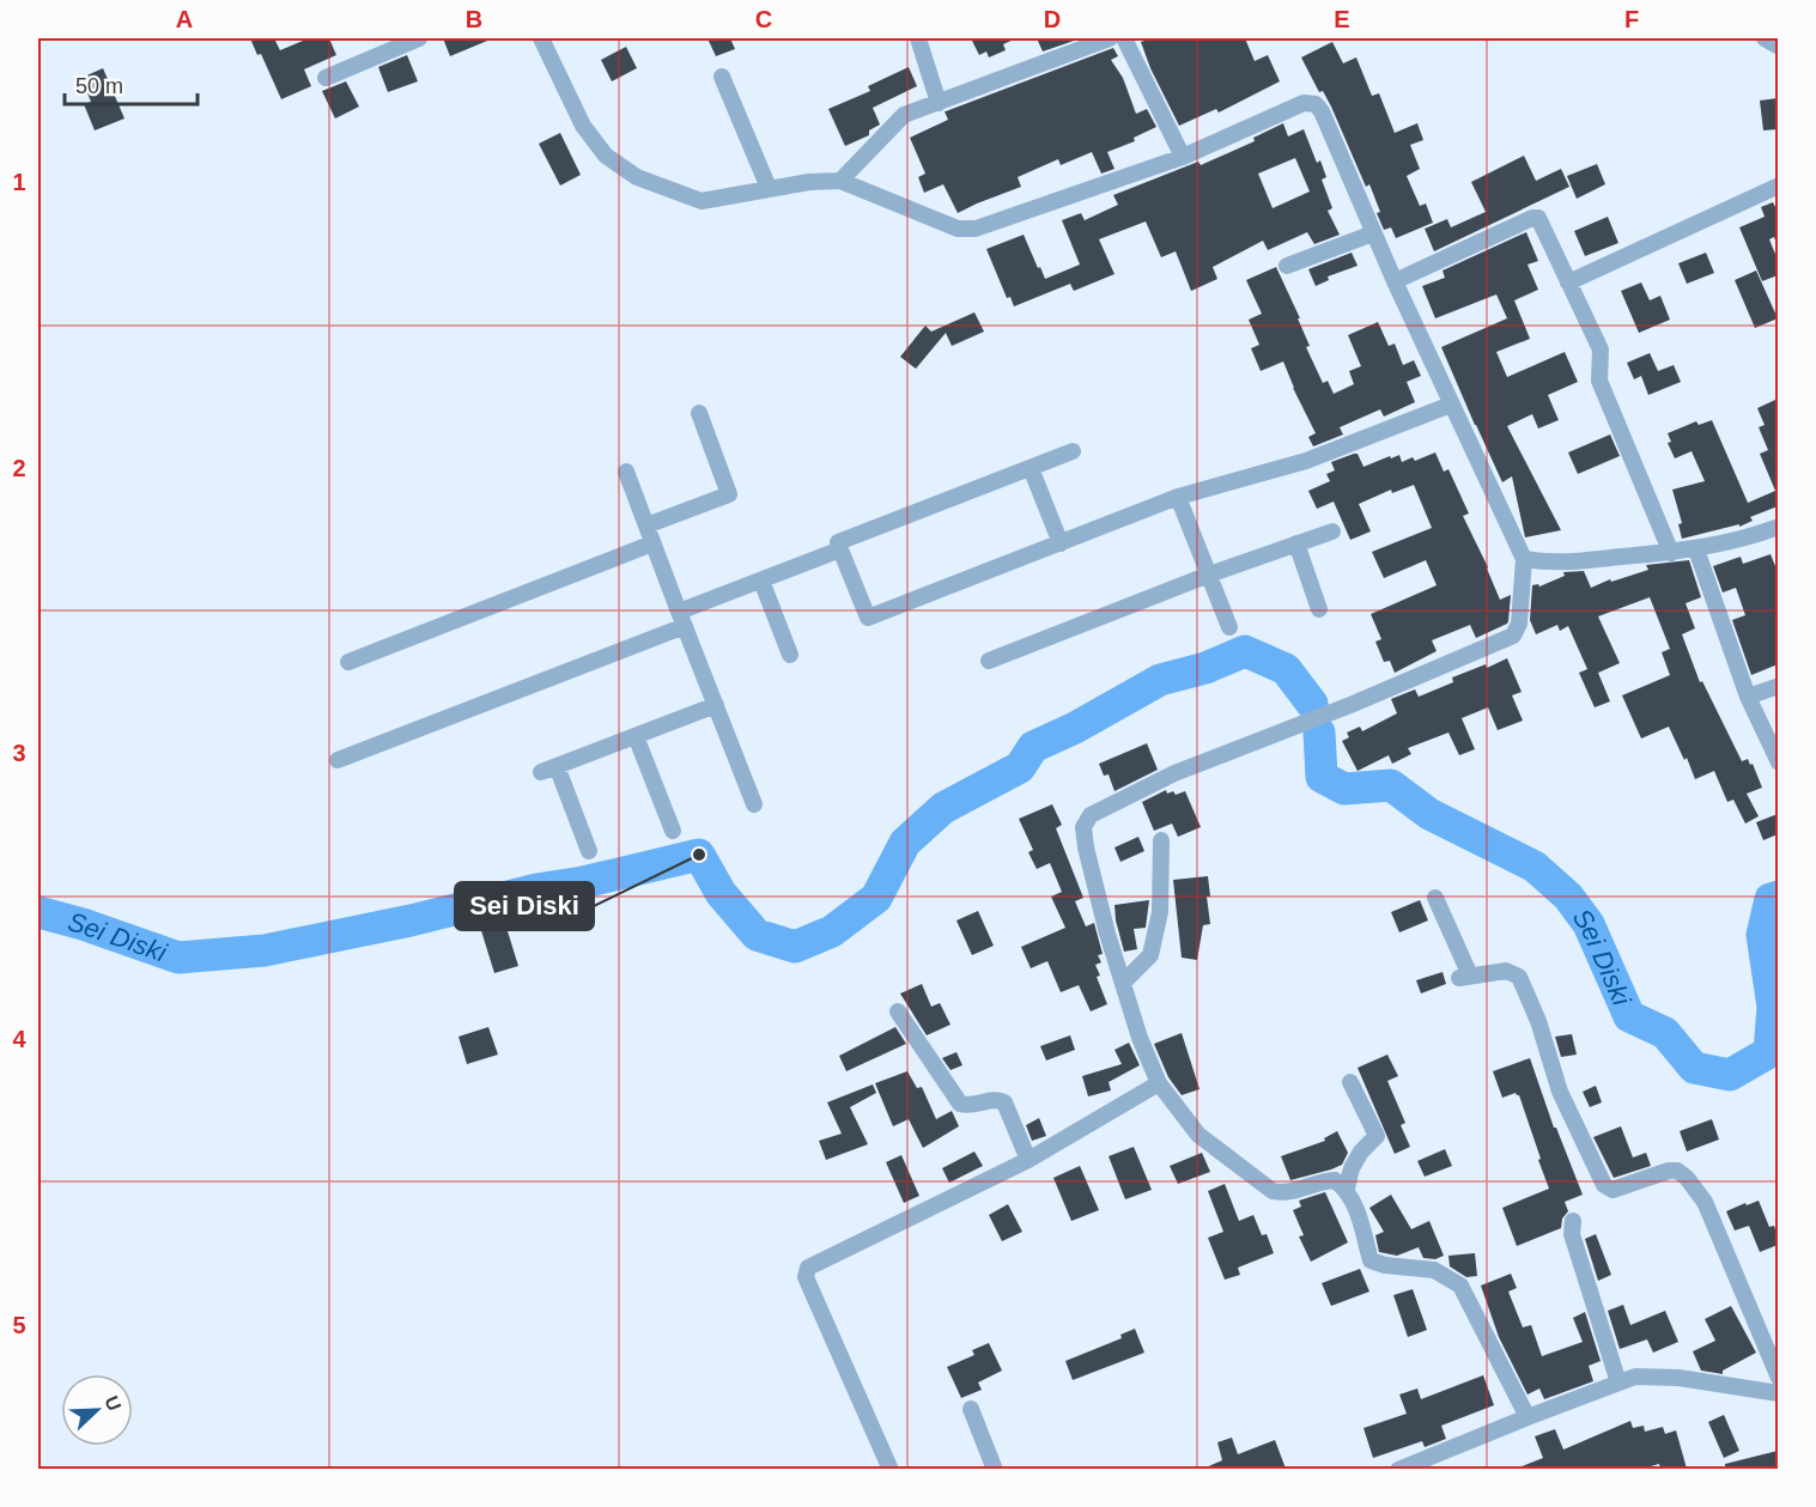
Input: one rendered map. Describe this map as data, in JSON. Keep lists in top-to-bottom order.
{
  "water": ["Sei Diski"],
  "places": ["Sei Diski"],
  "scale_bar": "50 m",
  "north": "top right",
  "grid": {
    "columns": [
      "A",
      "B",
      "C",
      "D",
      "E",
      "F"
    ],
    "rows": [
      "1",
      "2",
      "3",
      "4",
      "5"
    ]
  }
}
